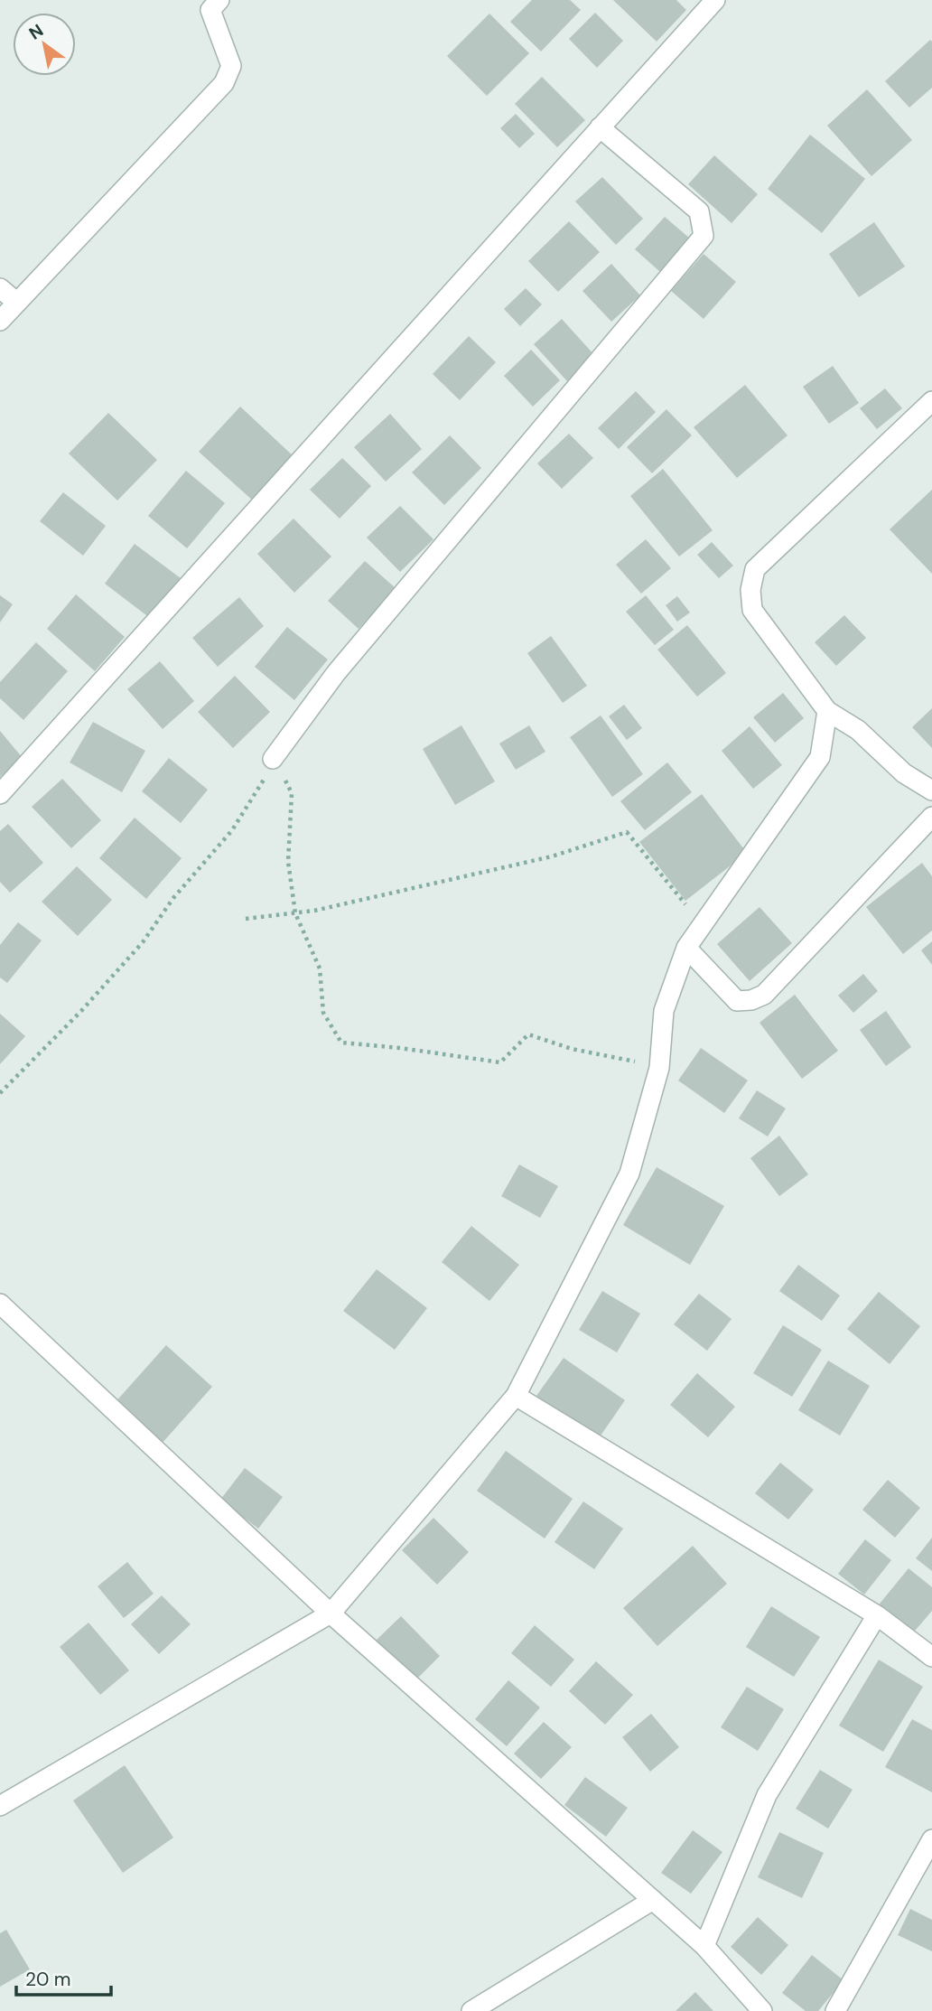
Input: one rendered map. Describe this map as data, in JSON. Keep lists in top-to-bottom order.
{
  "scale_bar": "20 m",
  "north": "top left"
}
